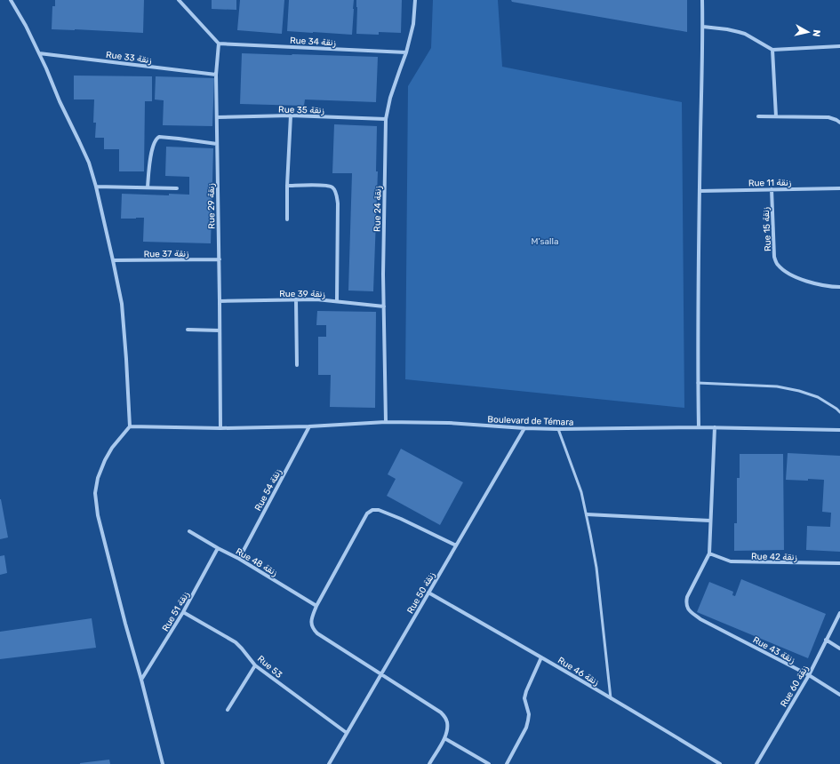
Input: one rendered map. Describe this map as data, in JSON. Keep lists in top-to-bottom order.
{
  "streets": {
    "street": [
      "Rue 34 زنقة",
      "Rue 33 زنقة",
      "Rue 35 زنقة",
      "Rue 11 زنقة",
      "Rue 29 زنقة",
      "Rue 24 زنقة",
      "Rue 15 زنقة",
      "Rue 37 زنقة",
      "Rue 39 زنقة",
      "Boulevard de Témara",
      "Rue 54 زنقة",
      "Rue 42 زنقة",
      "Rue 48 زنقة",
      "Rue 50 زنقة",
      "Rue 51 زنقة",
      "Rue 43 زنقة",
      "Rue 53",
      "Rue 46 زنقة",
      "Rue 60 زنقة"
    ]
  },
  "crossings": [
    ["Rue 34 زنقة", "Rue 29 زنقة"],
    ["Rue 34 زنقة", "Rue 24 زنقة"],
    ["Rue 33 زنقة", "Rue 29 زنقة"],
    ["Rue 35 زنقة", "Rue 29 زنقة"],
    ["Rue 35 زنقة", "Rue 24 زنقة"],
    ["Rue 11 زنقة", "Rue 15 زنقة"],
    ["Rue 29 زنقة", "Rue 37 زنقة"],
    ["Rue 29 زنقة", "Rue 39 زنقة"],
    ["Rue 29 زنقة", "Boulevard de Témara"],
    ["Rue 24 زنقة", "Rue 39 زنقة"],
    ["Rue 24 زنقة", "Boulevard de Témara"],
    ["Boulevard de Témara", "Rue 54 زنقة"],
    ["Boulevard de Témara", "Rue 50 زنقة"],
    ["Rue 54 زنقة", "Rue 48 زنقة"],
    ["Rue 42 زنقة", "Rue 43 زنقة"],
    ["Rue 48 زنقة", "Rue 51 زنقة"],
    ["Rue 50 زنقة", "Rue 53"],
    ["Rue 50 زنقة", "Rue 46 زنقة"],
    ["Rue 51 زنقة", "Rue 53"],
    ["Rue 43 زنقة", "Rue 60 زنقة"]
  ],
  "parks": ["M'salla"],
  "north": "right"
}
